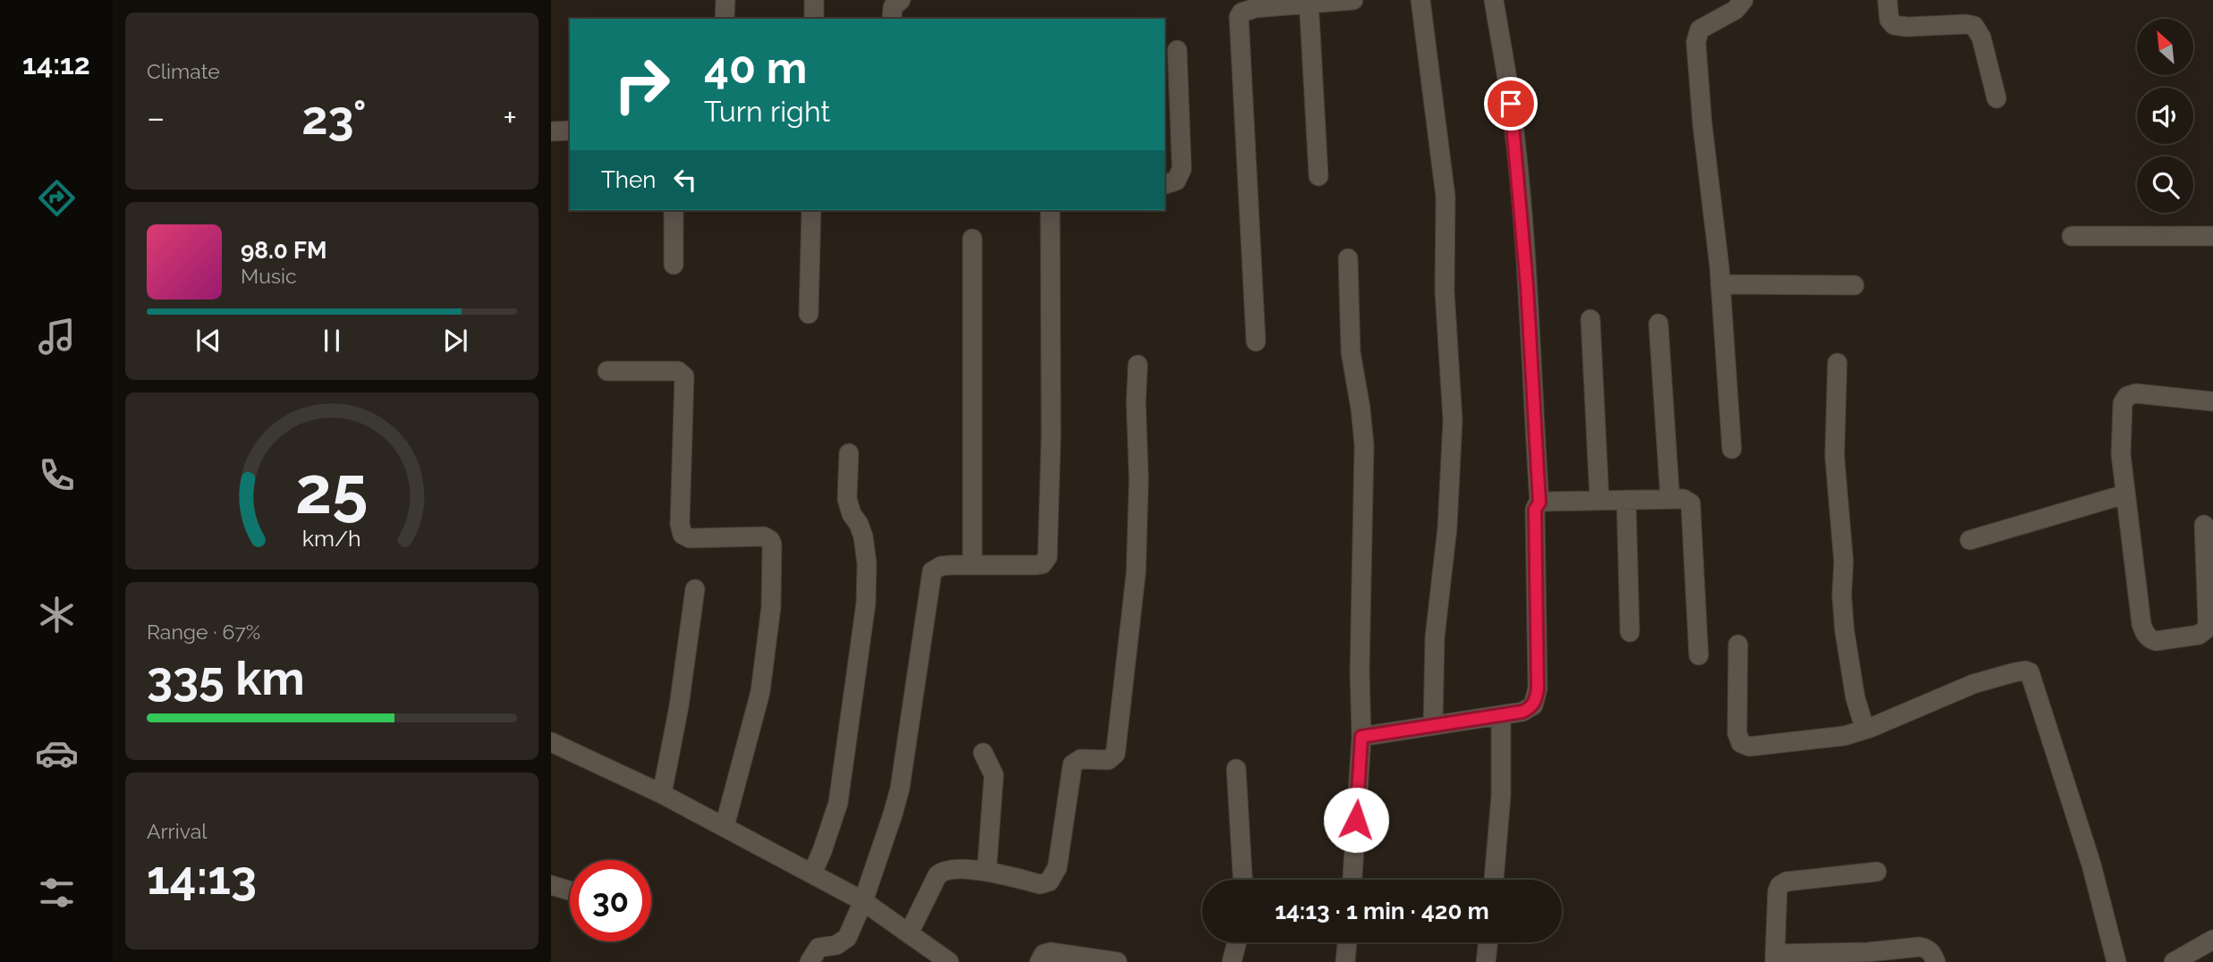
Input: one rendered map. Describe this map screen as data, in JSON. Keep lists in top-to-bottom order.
{
  "north": "top left",
  "page": {
    "tabs": "14:12",
    "tile": [
      "Climate",
      ["Range · 67%", "335 km"],
      ["Arrival", "14:13"]
    ],
    "turn": ["40 m", "Turn right"],
    "heat": ["−", "23°", "+"],
    "then": "Then",
    "song": ["98.0 FM", "Music"],
    "limit": "30",
    "trip": "14:13 · 1 min · 420 m",
    "gauge": ["25", "km/h"]
  }
}
